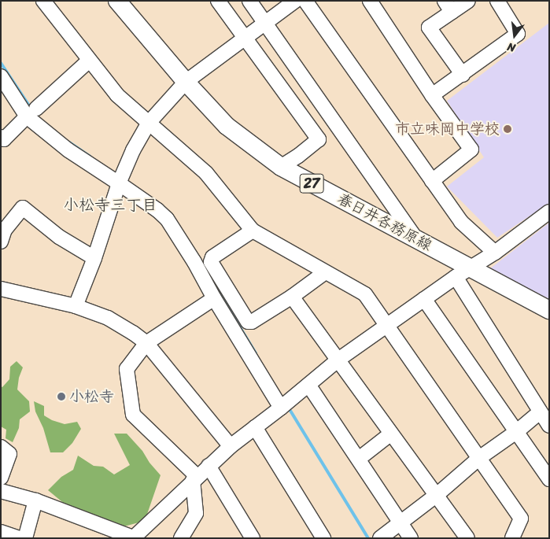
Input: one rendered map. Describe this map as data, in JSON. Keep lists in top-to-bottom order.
{
  "streets": {
    "main road": ["27", "春日井各務原線"]
  },
  "districts": ["小松寺三丁目"],
  "places": ["市立味岡中学校", "小松寺"],
  "north": "bottom"
}
